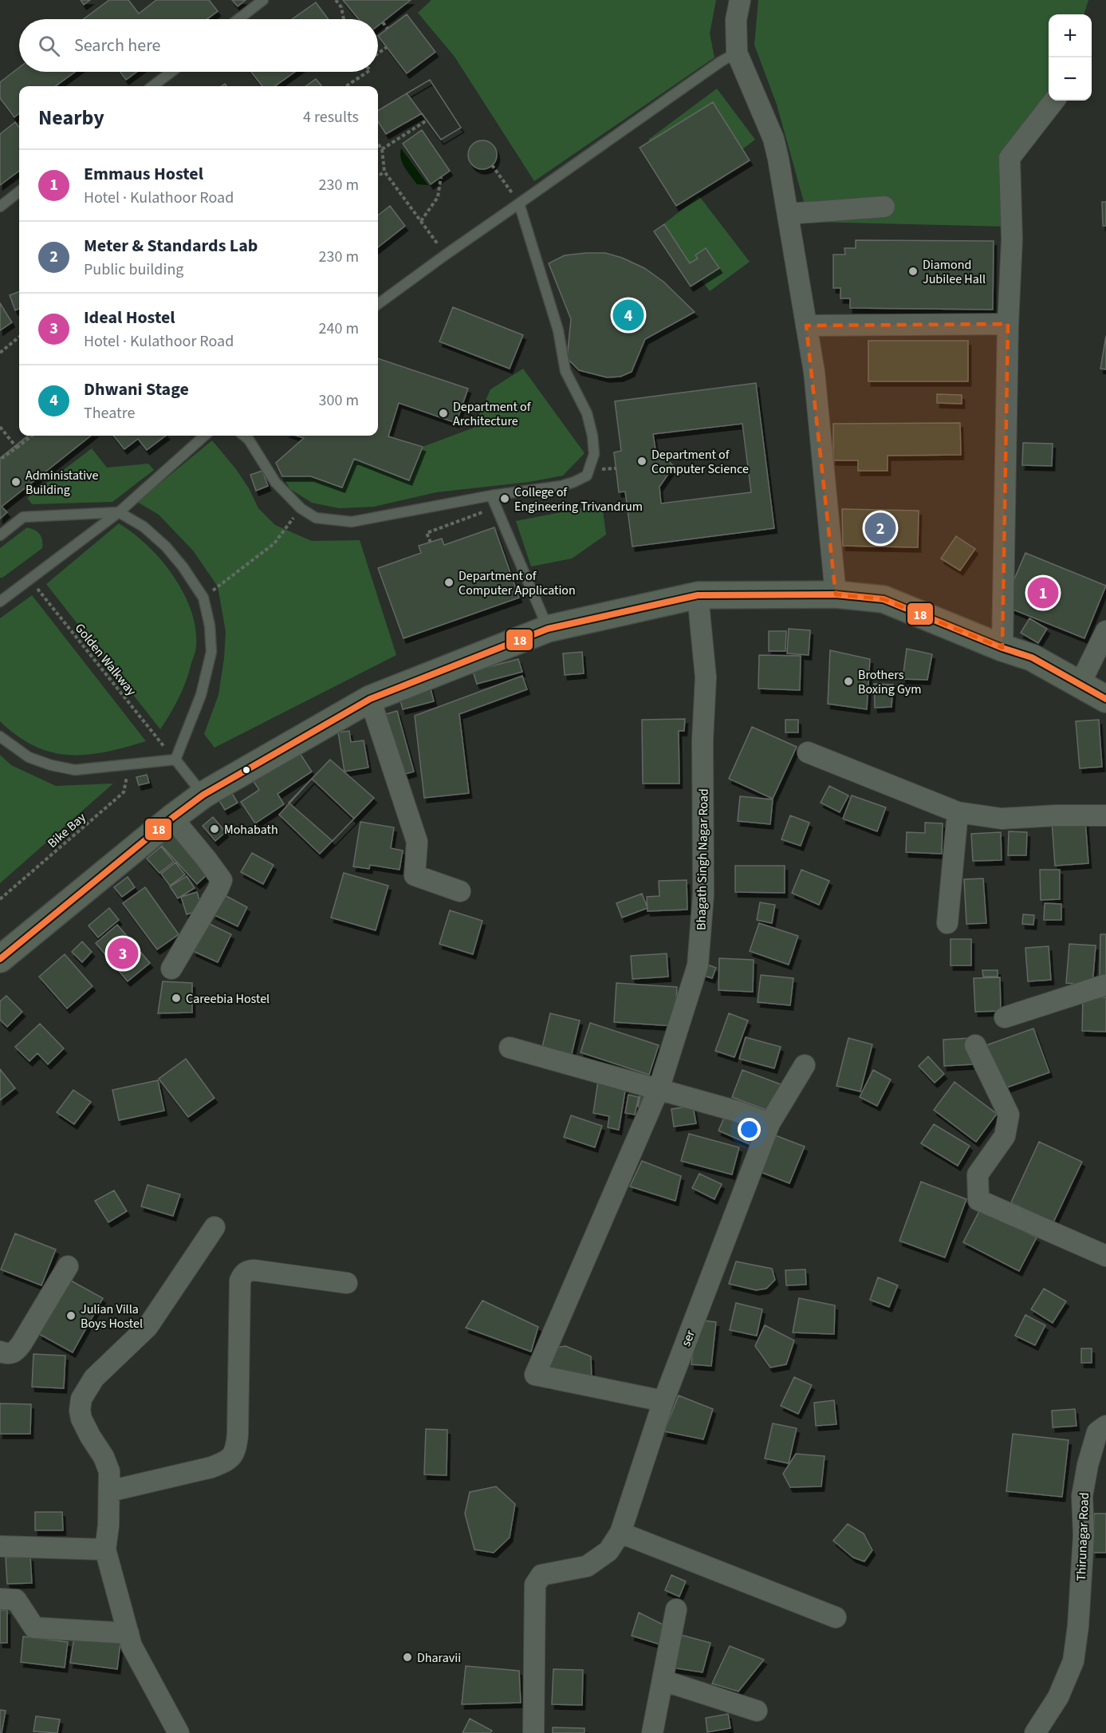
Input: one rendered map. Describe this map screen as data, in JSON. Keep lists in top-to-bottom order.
{
  "streets": {
    "street": ["Bhagath Singh Nagar Road", "ser", "Thirunagar Road"],
    "path": ["Golden Walkway", "Bike Bay"]
  },
  "crossings": [
    ["Bhagath Singh Nagar Road", "ser"]
  ],
  "places": [
    "Diamond Jubilee Hall",
    "Department of Architecture",
    "Department of Computer Science",
    "Administative Building",
    "College of Engineering Trivandrum",
    "Department of Computer Application",
    "Brothers Boxing Gym",
    "Mohabath",
    "Careebia Hostel",
    "Julian Villa Boys Hostel",
    "Dharavii"
  ],
  "lines": ["transit line 18"],
  "page": {
    "map_buttons": ["+", "−"],
    "search": "Search here",
    "heading": ["Nearby", "4 results"],
    "list": [
      {
        "mark": "1",
        "name": "Emmaus Hostel",
        "note": "Hotel · Kulathoor Road",
        "value": "230 m"
      },
      {
        "mark": "2",
        "name": "Meter & Standards Lab",
        "note": "Public building",
        "value": "230 m"
      },
      {
        "mark": "3",
        "name": "Ideal Hostel",
        "note": "Hotel · Kulathoor Road",
        "value": "240 m"
      },
      {
        "mark": "4",
        "name": "Dhwani Stage",
        "note": "Theatre",
        "value": "300 m"
      }
    ],
    "pins": [
      "4",
      "2",
      "1",
      "3"
    ]
  }
}
